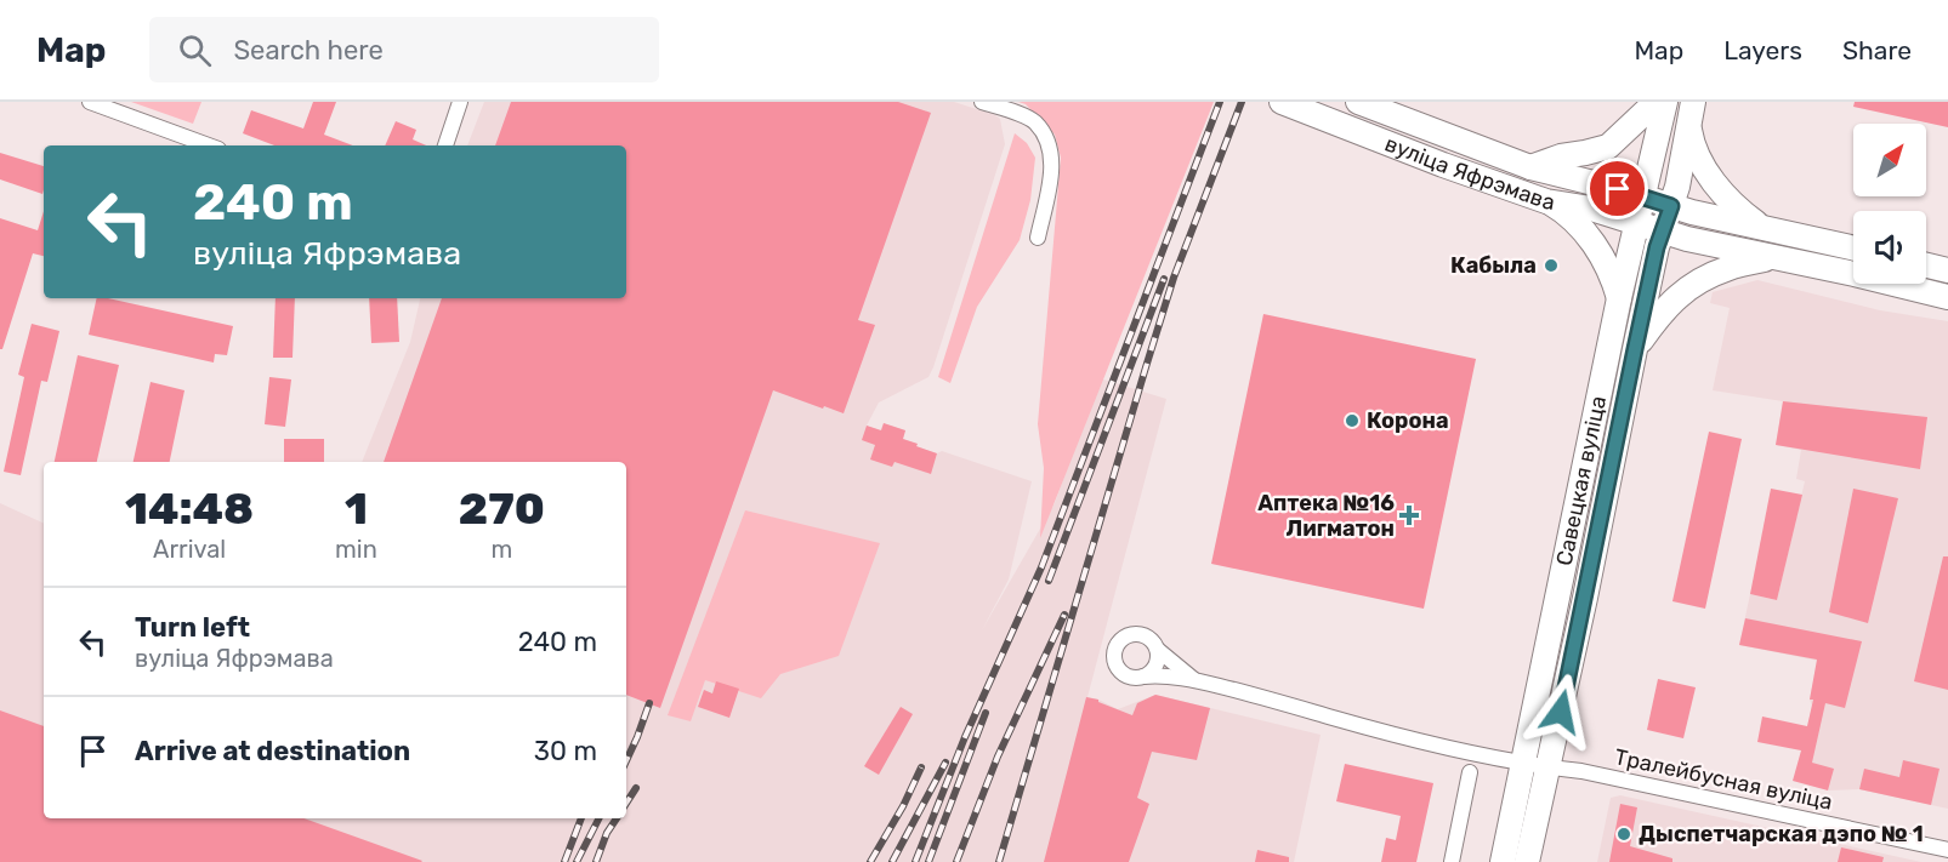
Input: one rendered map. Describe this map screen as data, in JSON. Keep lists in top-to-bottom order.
{
  "streets": {
    "main road": ["вуліца Яфрэмава", "Савецкая вуліца"],
    "street": ["Тралейбусная вуліца"]
  },
  "crossings": [
    ["вуліца Яфрэмава", "Савецкая вуліца"],
    ["Савецкая вуліца", "Тралейбусная вуліца"]
  ],
  "places": {
    "other": ["Кабыла", "Корона", "Дыспетчарская дэпо № 1"],
    "health": ["Аптека №16 Лигматон"]
  },
  "north": "top right",
  "page": {
    "header": "Map",
    "search": "Search here",
    "nav": ["Map", "Layers", "Share"],
    "turn": ["240 m", "вуліца Яфрэмава"],
    "eta": [
      "14:48",
      "Arrival",
      "1",
      "min",
      "270",
      "m"
    ],
    "list": [
      {
        "name": "Turn left",
        "note": "вуліца Яфрэмава",
        "value": "240 m"
      },
      {
        "name": "Arrive at destination",
        "value": "30 m"
      }
    ]
  }
}
